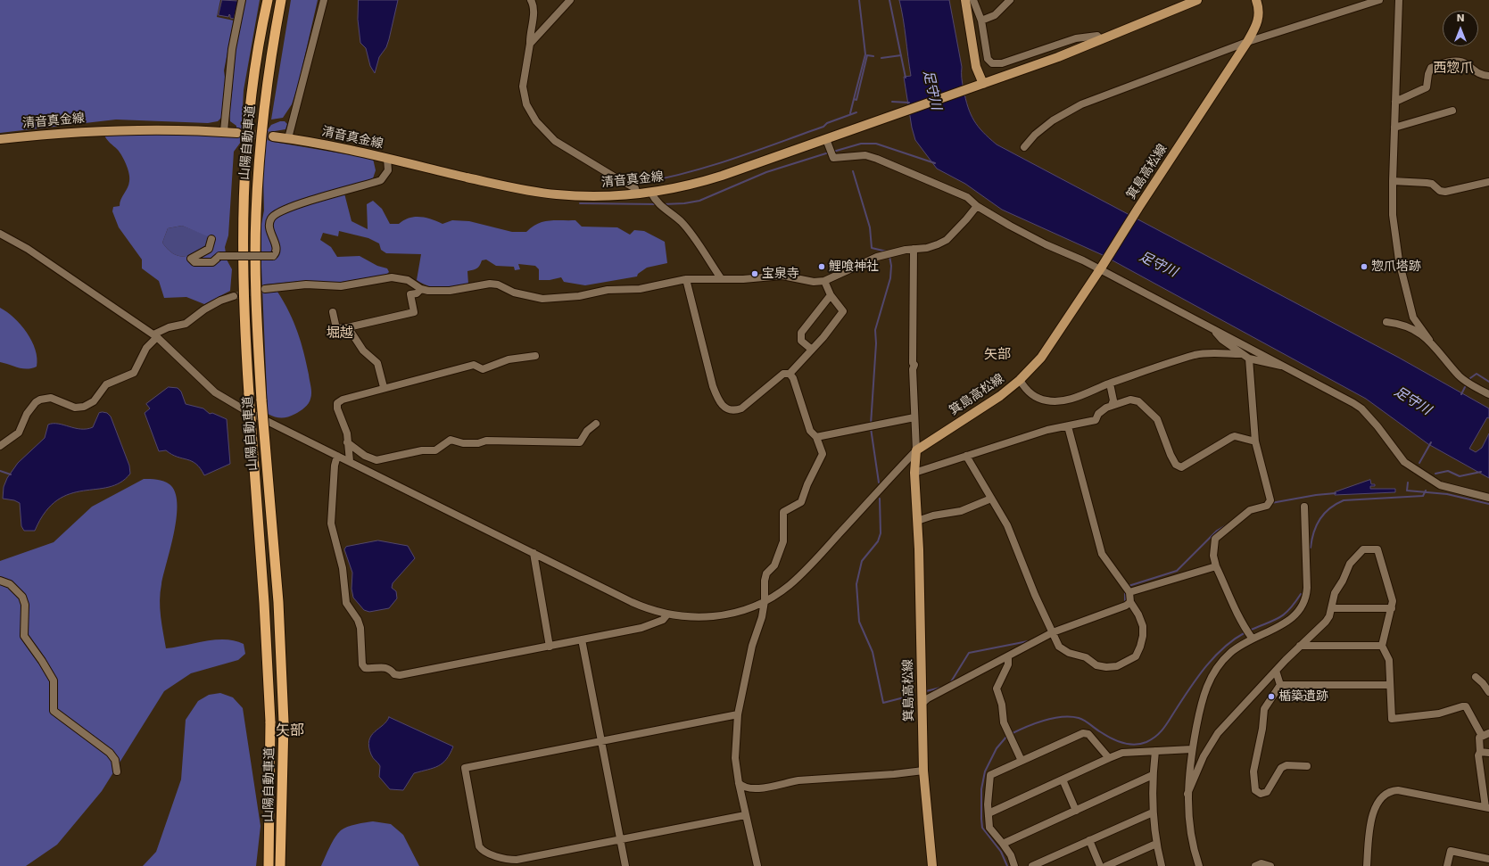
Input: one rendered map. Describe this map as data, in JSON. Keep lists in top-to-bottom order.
{
  "streets": {
    "highway": ["山陽自動車道"],
    "main road": ["清音真金線", "箕島高松線"]
  },
  "districts": [
    "西惣爪",
    "堀越",
    "矢部",
    "矢部"
  ],
  "water": ["足守川"],
  "places": [
    "鯉喰神社",
    "惣爪塔跡",
    "宝泉寺",
    "楯築遺跡"
  ],
  "north": "top"
}
